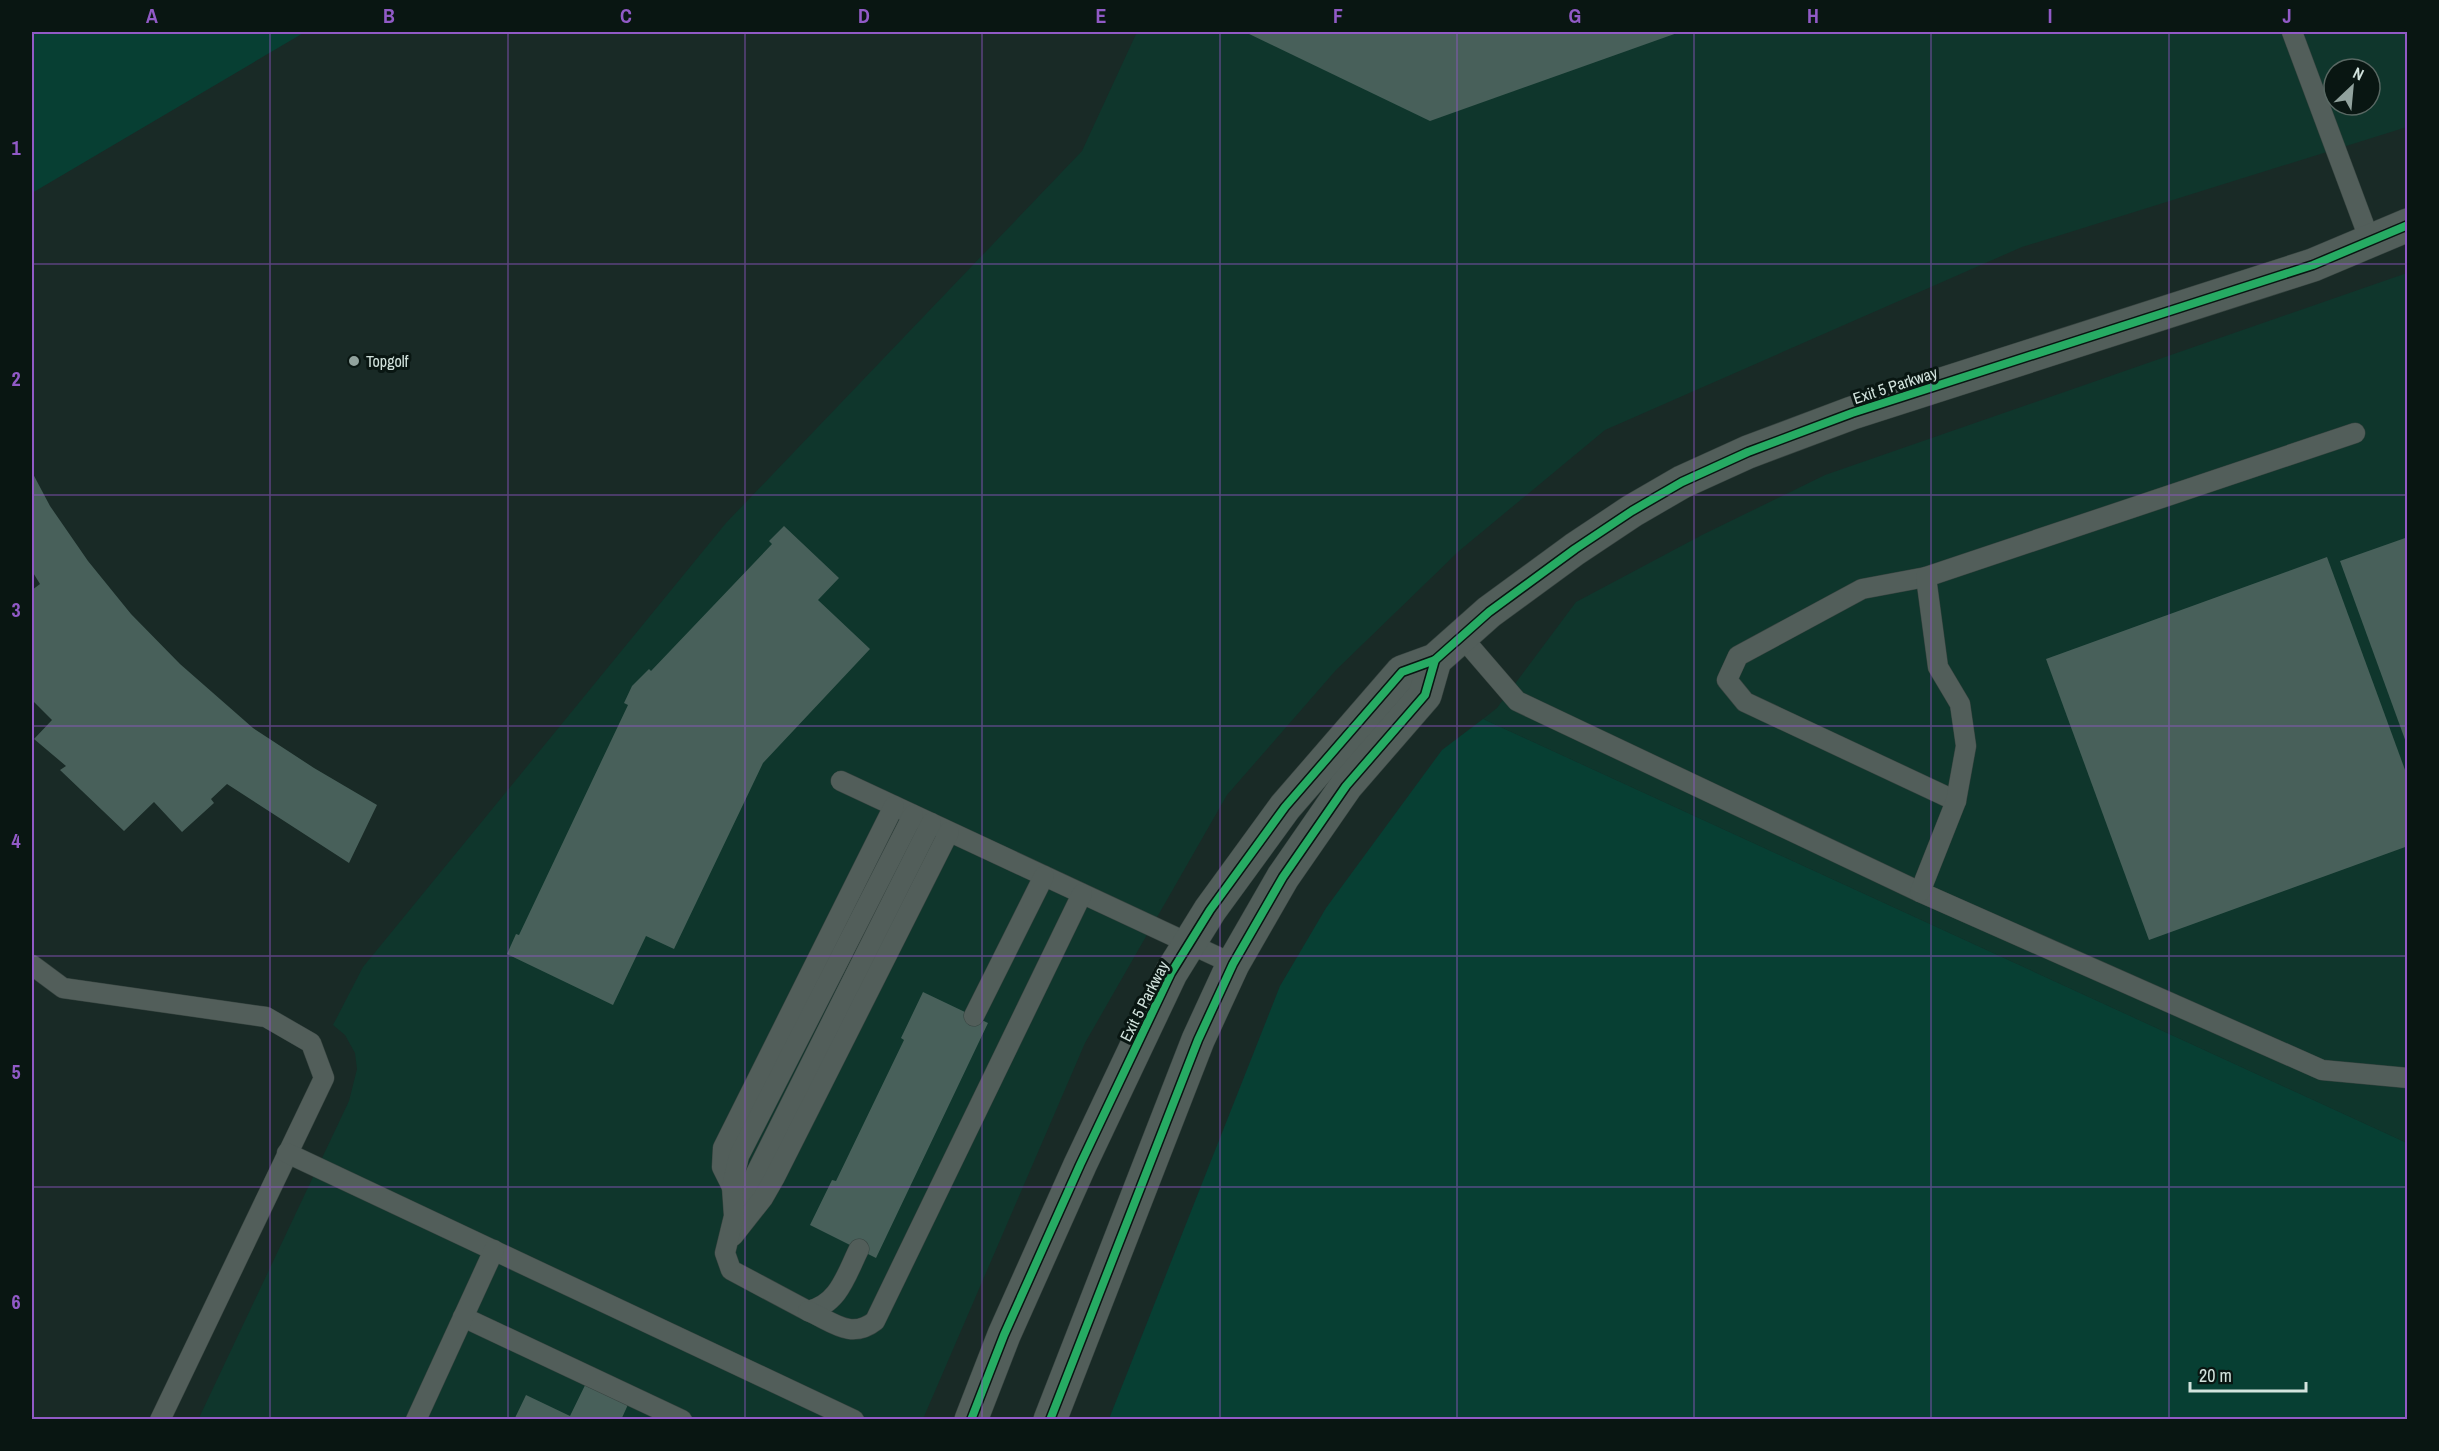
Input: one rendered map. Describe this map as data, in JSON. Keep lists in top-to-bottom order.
{
  "streets": {
    "street": ["Exit 5 Parkway"]
  },
  "places": ["Topgolf"],
  "scale_bar": "20 m",
  "north": "top right",
  "grid": {
    "columns": [
      "A",
      "B",
      "C",
      "D",
      "E",
      "F",
      "G",
      "H",
      "I",
      "J"
    ],
    "rows": [
      "1",
      "2",
      "3",
      "4",
      "5",
      "6"
    ]
  }
}
